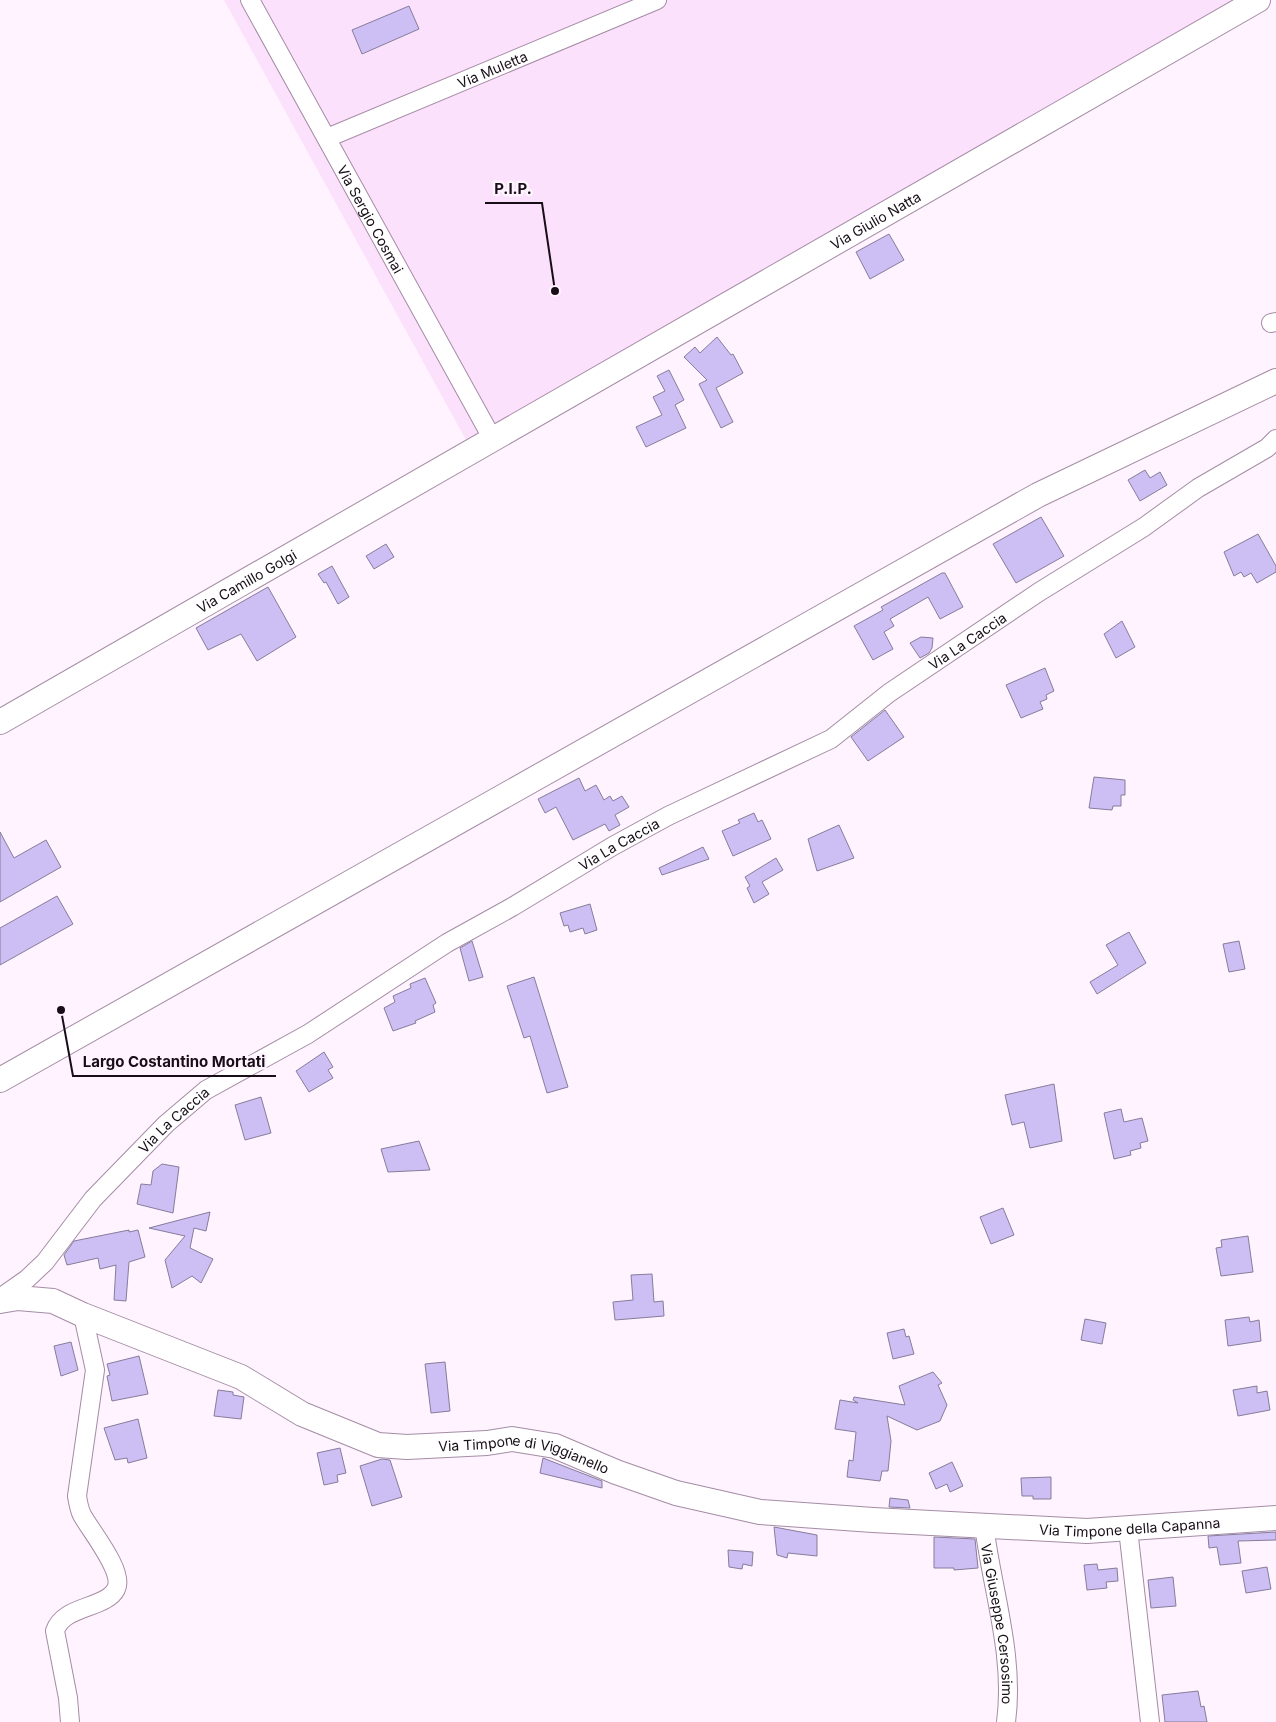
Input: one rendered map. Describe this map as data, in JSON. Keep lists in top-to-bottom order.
{
  "streets": {
    "street": [
      "Via Muletta",
      "Via Sergio Cosmai",
      "Via Giulio Natta",
      "Via Camillo Golgi",
      "Via La Caccia",
      "Via Timpone di Viggianello",
      "Via Timpone della Capanna",
      "Via Giuseppe Cersosimo"
    ]
  },
  "crossings": [
    ["Via Muletta", "Via Sergio Cosmai"],
    ["Via Sergio Cosmai", "Via Giulio Natta"],
    ["Via Sergio Cosmai", "Via Camillo Golgi"],
    ["Via Giulio Natta", "Via Camillo Golgi"],
    ["Via La Caccia", "Via Timpone di Viggianello"],
    ["Via Timpone di Viggianello", "Via Timpone della Capanna"],
    ["Via Timpone di Viggianello", "Via Giuseppe Cersosimo"],
    ["Via Timpone della Capanna", "Via Giuseppe Cersosimo"]
  ],
  "places": ["P.I.P.", "Largo Costantino Mortati"]
}
